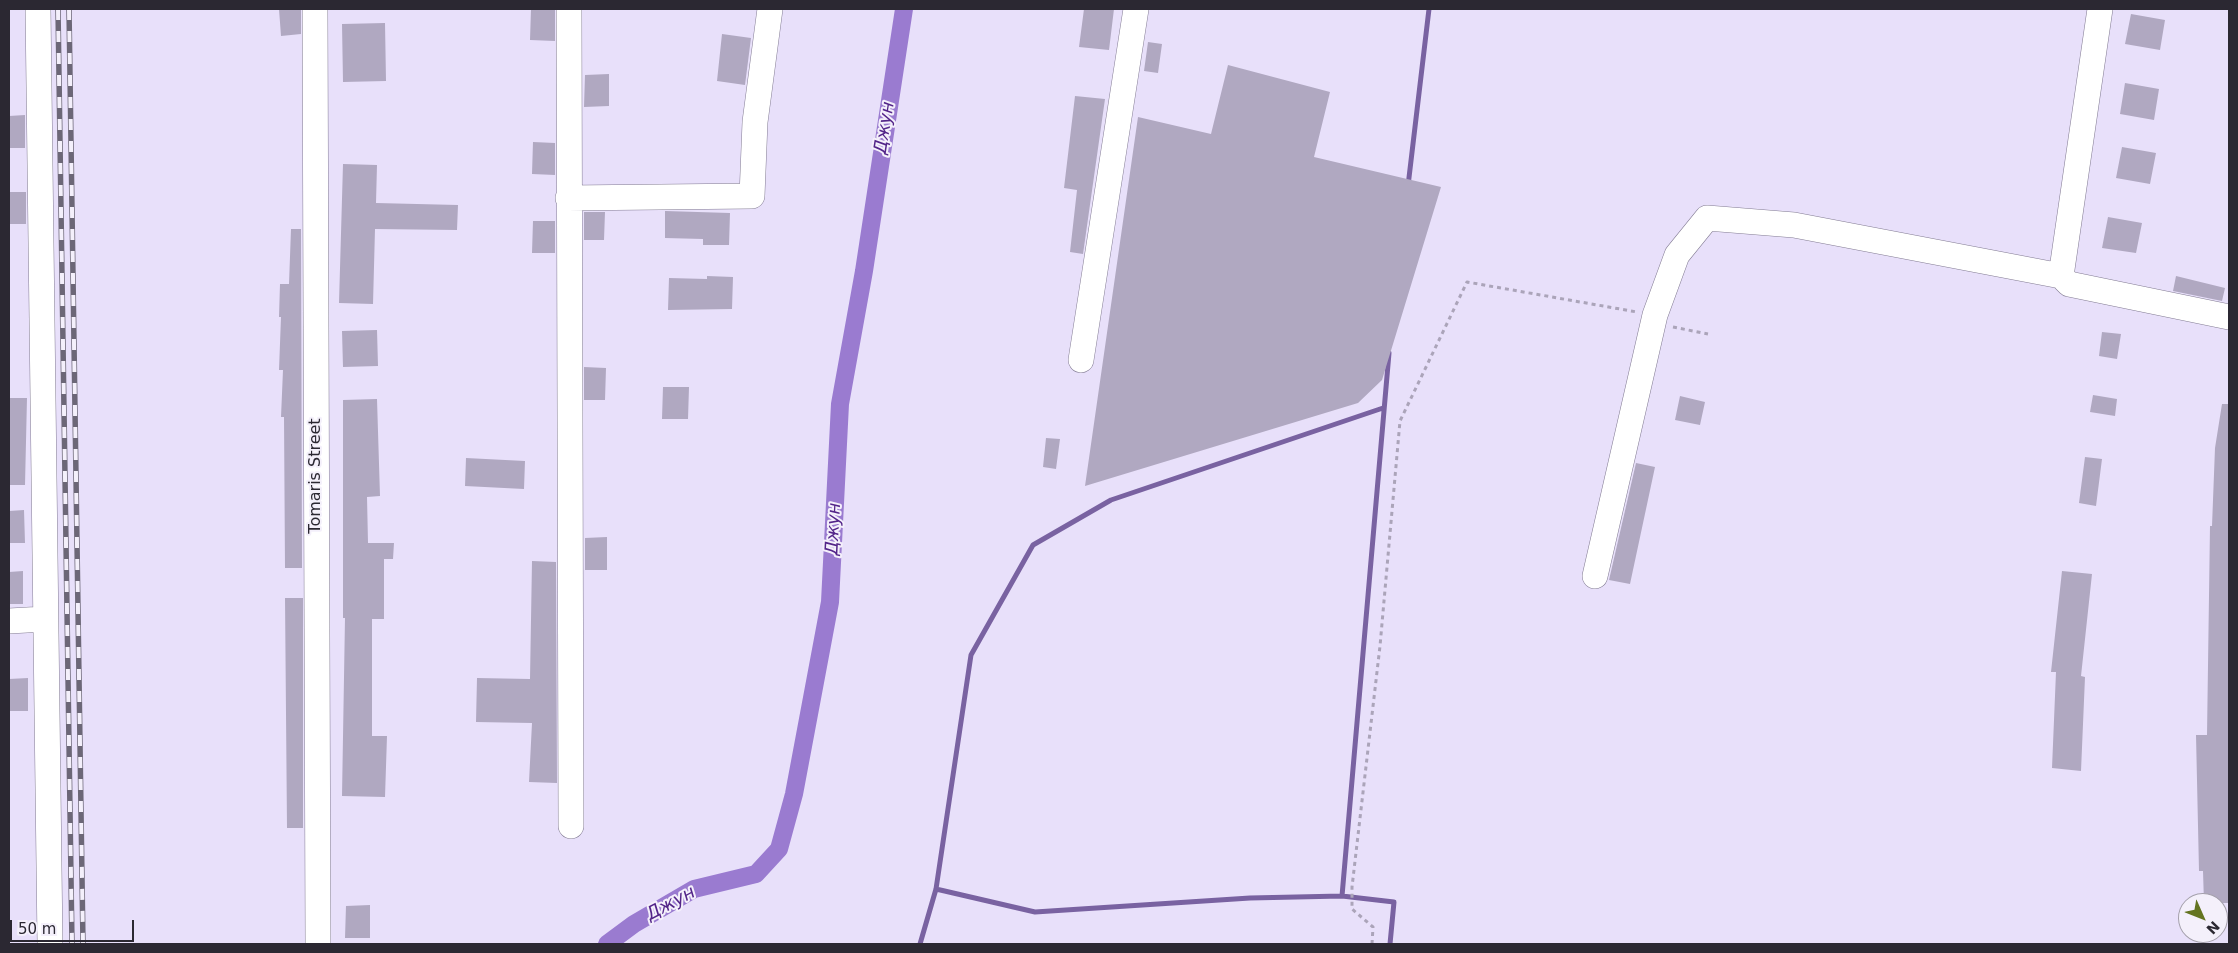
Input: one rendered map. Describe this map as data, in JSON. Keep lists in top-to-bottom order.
{
  "streets": {
    "street": ["Tomaris Street"]
  },
  "water": ["Джун"],
  "scale_bar": "50 m",
  "north": "bottom right"
}
